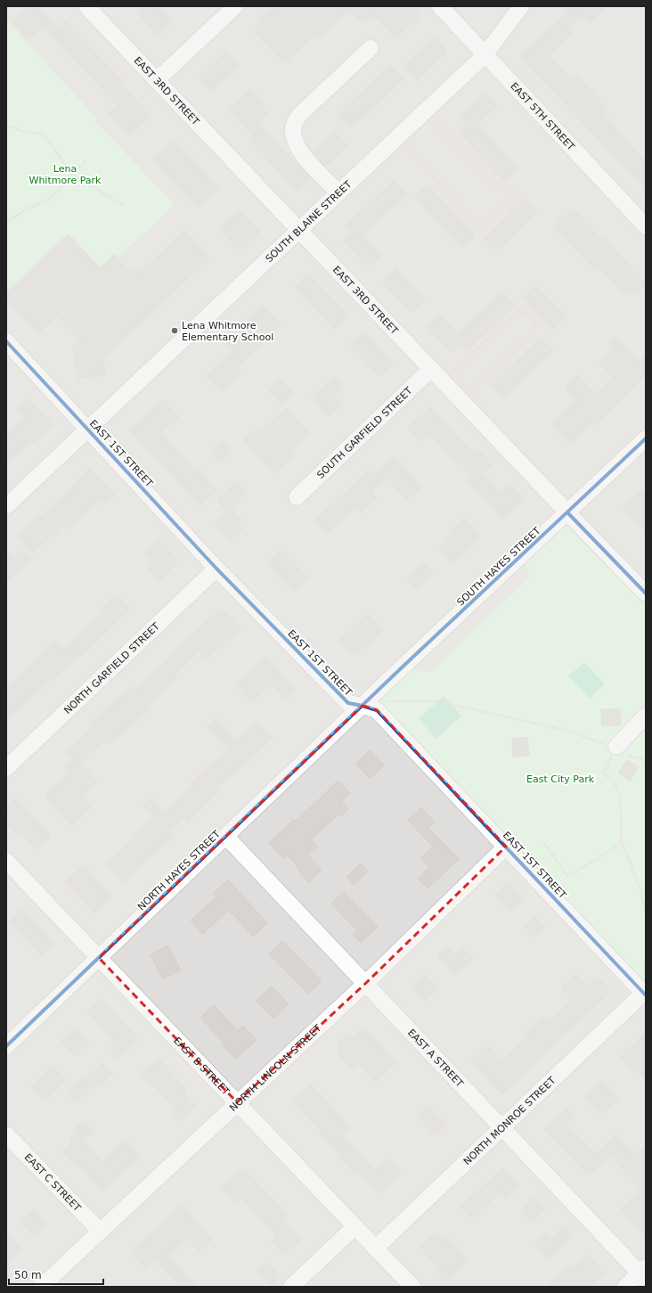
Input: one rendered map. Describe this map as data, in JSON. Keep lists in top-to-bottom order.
{
  "streets": {
    "street": [
      "EAST 3RD STREET",
      "EAST 5TH STREET",
      "SOUTH BLAINE STREET",
      "SOUTH GARFIELD STREET",
      "EAST 1ST STREET",
      "SOUTH HAYES STREET",
      "NORTH GARFIELD STREET",
      "NORTH HAYES STREET",
      "EAST A STREET",
      "EAST B STREET",
      "NORTH LINCOLN STREET",
      "NORTH MONROE STREET",
      "EAST C STREET"
    ]
  },
  "crossings": [
    ["EAST 3RD STREET", "SOUTH BLAINE STREET"],
    ["EAST 3RD STREET", "SOUTH GARFIELD STREET"],
    ["EAST 3RD STREET", "SOUTH HAYES STREET"],
    ["EAST 5TH STREET", "SOUTH BLAINE STREET"],
    ["SOUTH BLAINE STREET", "EAST 1ST STREET"],
    ["EAST 1ST STREET", "SOUTH HAYES STREET"],
    ["EAST 1ST STREET", "NORTH GARFIELD STREET"],
    ["EAST 1ST STREET", "NORTH HAYES STREET"],
    ["EAST 1ST STREET", "NORTH LINCOLN STREET"],
    ["EAST 1ST STREET", "NORTH MONROE STREET"],
    ["SOUTH HAYES STREET", "NORTH HAYES STREET"],
    ["NORTH HAYES STREET", "EAST A STREET"],
    ["NORTH HAYES STREET", "EAST B STREET"],
    ["EAST A STREET", "NORTH LINCOLN STREET"],
    ["EAST A STREET", "NORTH MONROE STREET"],
    ["EAST B STREET", "NORTH LINCOLN STREET"],
    ["EAST B STREET", "NORTH MONROE STREET"],
    ["NORTH LINCOLN STREET", "EAST C STREET"]
  ],
  "parks": ["Lena Whitmore Park", "East City Park"],
  "places": ["Lena Whitmore Elementary School"],
  "scale_bar": "50 m"
}
